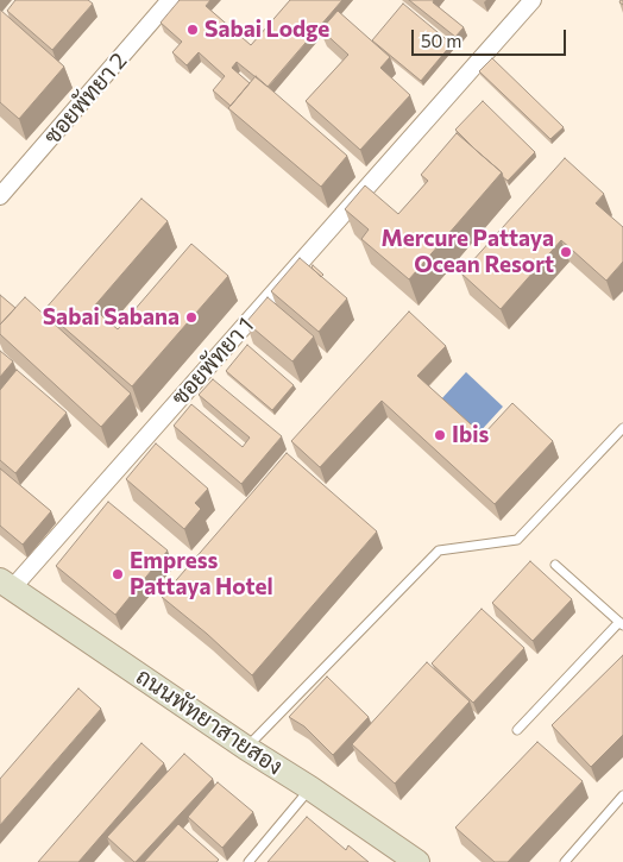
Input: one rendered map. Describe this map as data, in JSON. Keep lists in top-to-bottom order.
{
  "streets": {
    "main road": ["ถนนพัทยาสายสอง"],
    "street": ["ซอยพัทยา 2", "ซอยพัทยา 1"]
  },
  "crossings": [
    ["ซอยพัทยา 1", "ถนนพัทยาสายสอง"]
  ],
  "places": [
    "Sabai Lodge",
    "Mercure Pattaya Ocean Resort",
    "Sabai Sabana",
    "Ibis",
    "Empress Pattaya Hotel"
  ],
  "scale_bar": "50 m"
}
